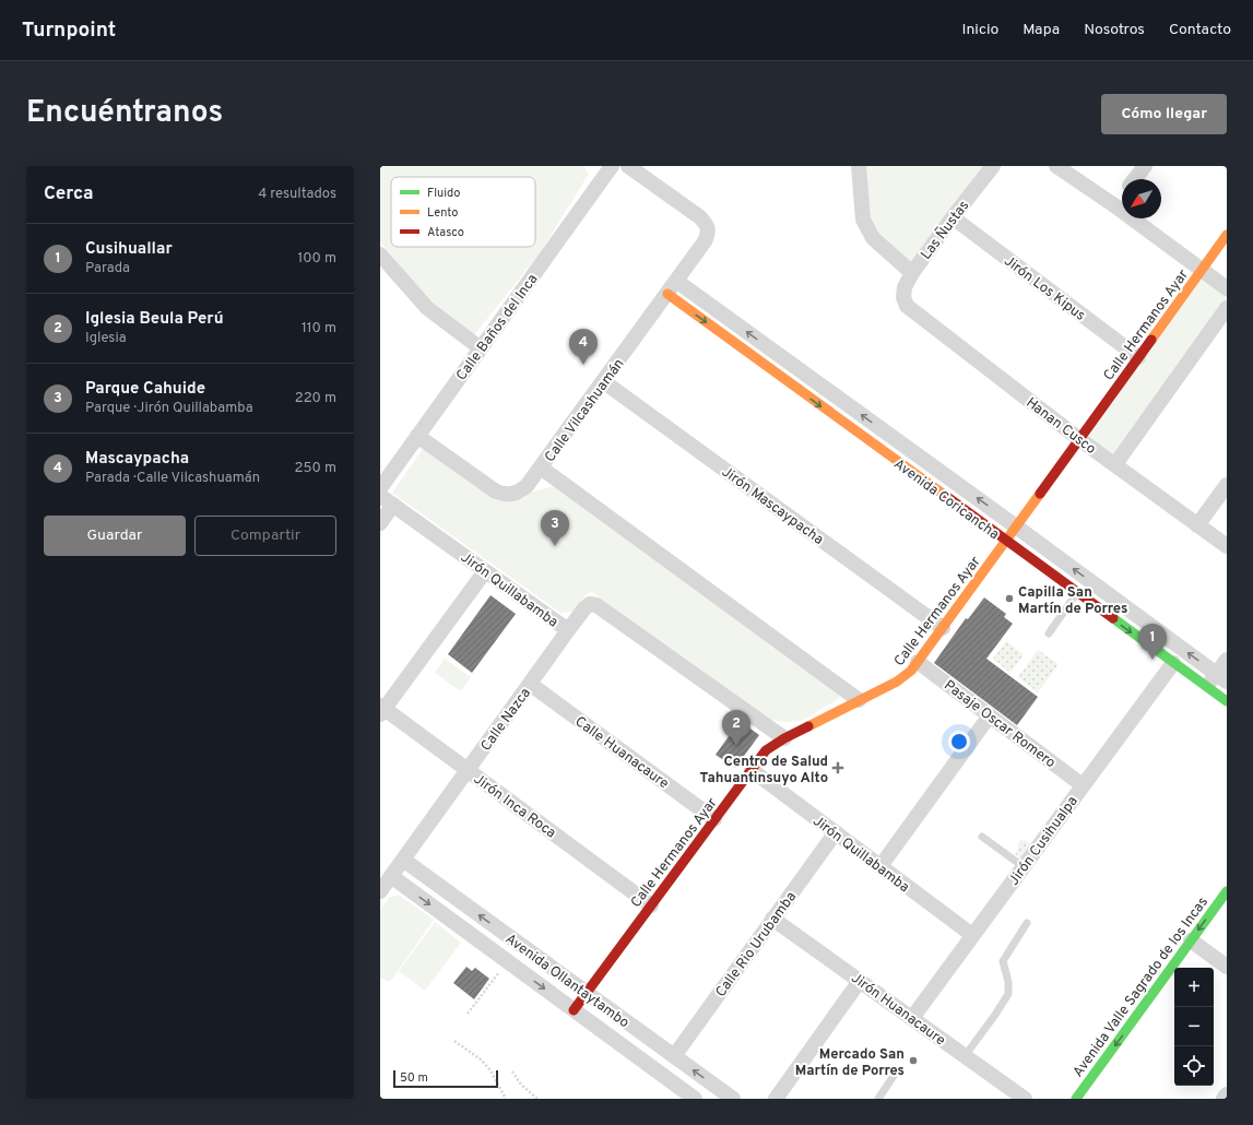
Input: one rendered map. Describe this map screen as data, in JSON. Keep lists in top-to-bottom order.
{
  "streets": {
    "street": [
      "Las Ñustas",
      "Jirón Los Kipus",
      "Calle Hermanos Ayar",
      "Calle Baños del Inca",
      "Calle Vilcashuamán",
      "Hanan Cusco",
      "Avenida Coricancha",
      "Jirón Mascaypacha",
      "Jirón Quillabamba",
      "Calle Nazca",
      "Pasaje Oscar Romero",
      "Calle Huanacaure",
      "Jirón Inca Roca",
      "Jirón Cusihualpa",
      "Calle Rio Urubamba",
      "Avenida Ollantaytambo",
      "Avenida Valle Sagrado de los Incas",
      "Jirón Huanacaure"
    ]
  },
  "crossings": [
    ["Las Ñustas", "Jirón Los Kipus"],
    ["Las Ñustas", "Hanan Cusco"],
    ["Jirón Los Kipus", "Calle Hermanos Ayar"],
    ["Calle Hermanos Ayar", "Hanan Cusco"],
    ["Calle Hermanos Ayar", "Avenida Coricancha"],
    ["Calle Hermanos Ayar", "Jirón Mascaypacha"],
    ["Calle Hermanos Ayar", "Jirón Quillabamba"],
    ["Calle Hermanos Ayar", "Pasaje Oscar Romero"],
    ["Calle Hermanos Ayar", "Calle Huanacaure"],
    ["Calle Hermanos Ayar", "Jirón Inca Roca"],
    ["Calle Hermanos Ayar", "Avenida Ollantaytambo"],
    ["Calle Baños del Inca", "Calle Vilcashuamán"],
    ["Calle Vilcashuamán", "Avenida Coricancha"],
    ["Calle Vilcashuamán", "Jirón Mascaypacha"],
    ["Avenida Coricancha", "Jirón Cusihualpa"],
    ["Jirón Quillabamba", "Calle Nazca"],
    ["Jirón Quillabamba", "Jirón Cusihualpa"],
    ["Jirón Quillabamba", "Calle Rio Urubamba"],
    ["Calle Nazca", "Calle Huanacaure"],
    ["Calle Nazca", "Jirón Inca Roca"],
    ["Calle Nazca", "Avenida Ollantaytambo"],
    ["Pasaje Oscar Romero", "Jirón Cusihualpa"],
    ["Jirón Cusihualpa", "Jirón Huanacaure"],
    ["Calle Rio Urubamba", "Avenida Ollantaytambo"],
    ["Calle Rio Urubamba", "Jirón Huanacaure"]
  ],
  "one_way": ["Avenida Valle Sagrado de los Incas"],
  "places": {
    "other": ["Capilla San Martín de Porres", "Mercado San Martín de Porres"],
    "health": ["Centro de Salud Tahuantinsuyo Alto"]
  },
  "legend": ["Fluido", "Lento", "Atasco"],
  "scale_bar": "50 m",
  "north": "bottom left",
  "page": {
    "header": "Turnpoint",
    "nav": [
      "Inicio",
      "Mapa",
      "Nosotros",
      "Contacto"
    ],
    "title": "Encuéntranos",
    "buttons": [
      "Cómo llegar",
      ["Guardar", "Compartir"]
    ],
    "heading": ["Cerca", "4 resultados"],
    "list": [
      {
        "mark": "1",
        "name": "Cusihuallar",
        "note": "Parada",
        "value": "100 m"
      },
      {
        "mark": "2",
        "name": "Iglesia Beula Perú",
        "note": "Iglesia",
        "value": "110 m"
      },
      {
        "mark": "3",
        "name": "Parque Cahuide",
        "note": "Parque · Jirón Quillabamba",
        "value": "220 m"
      },
      {
        "mark": "4",
        "name": "Mascaypacha",
        "note": "Parada · Calle Vilcashuamán",
        "value": "250 m"
      }
    ],
    "pins": [
      "4",
      "3",
      "1",
      "2"
    ],
    "map_buttons": ["+", "−"],
    "scale": "50 m"
  }
}
